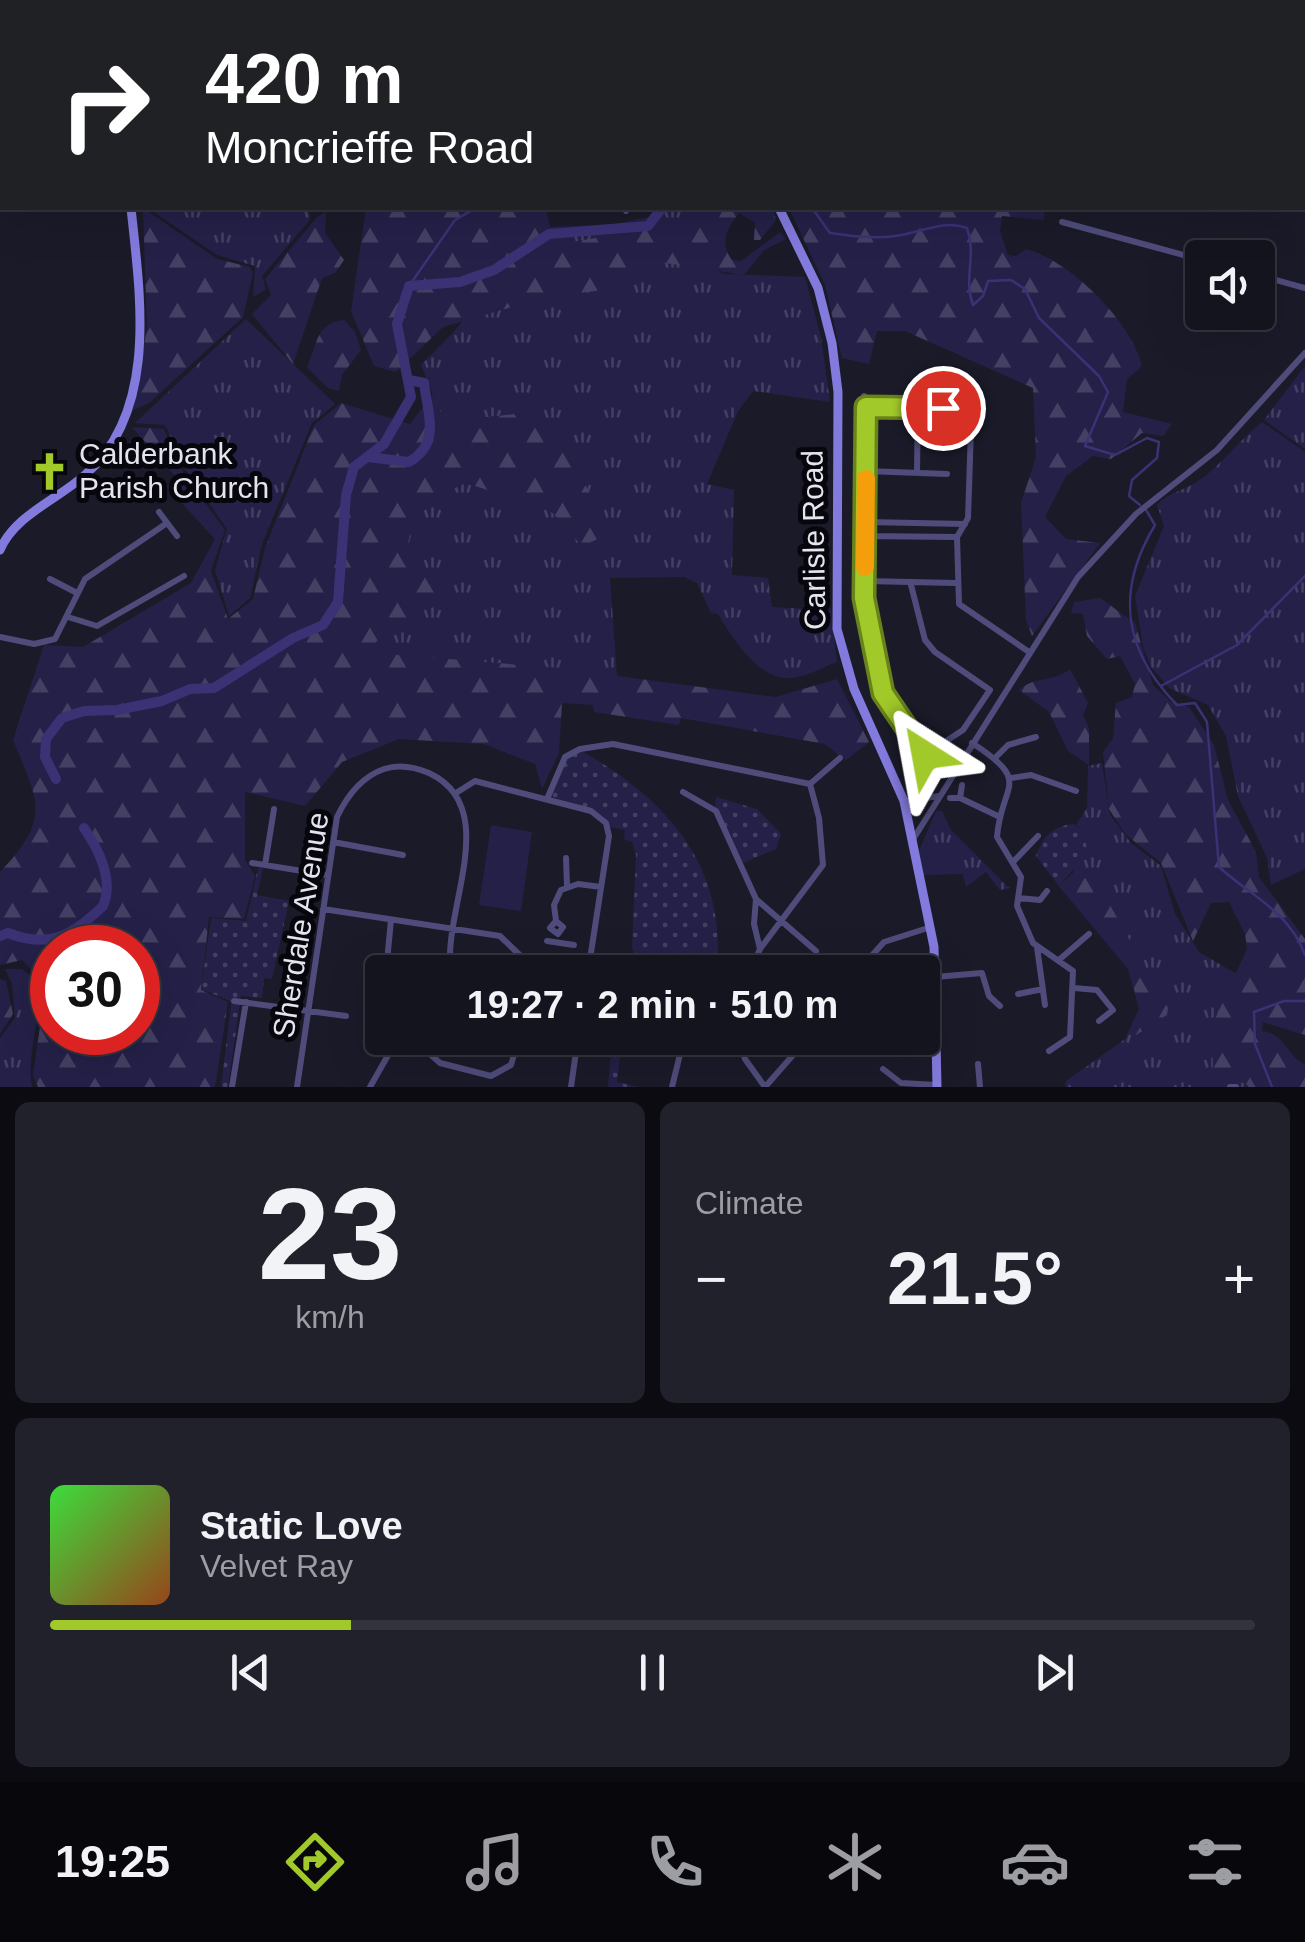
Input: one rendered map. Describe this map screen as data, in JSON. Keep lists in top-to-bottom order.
{
  "streets": {
    "main road": ["Carlisle Road"],
    "street": ["Sherdale Avenue"]
  },
  "places": {
    "church": ["Calderbank Parish Church"]
  },
  "page": {
    "turn": ["420 m", "Moncrieffe Road"],
    "limit": "30",
    "trip": "19:27 · 2 min · 510 m",
    "tile": [
      ["23", "km/h"],
      "Climate"
    ],
    "heat": ["−", "21.5°", "+"],
    "song": ["Static Love", "Velvet Ray"],
    "tabs": "19:25"
  }
}
